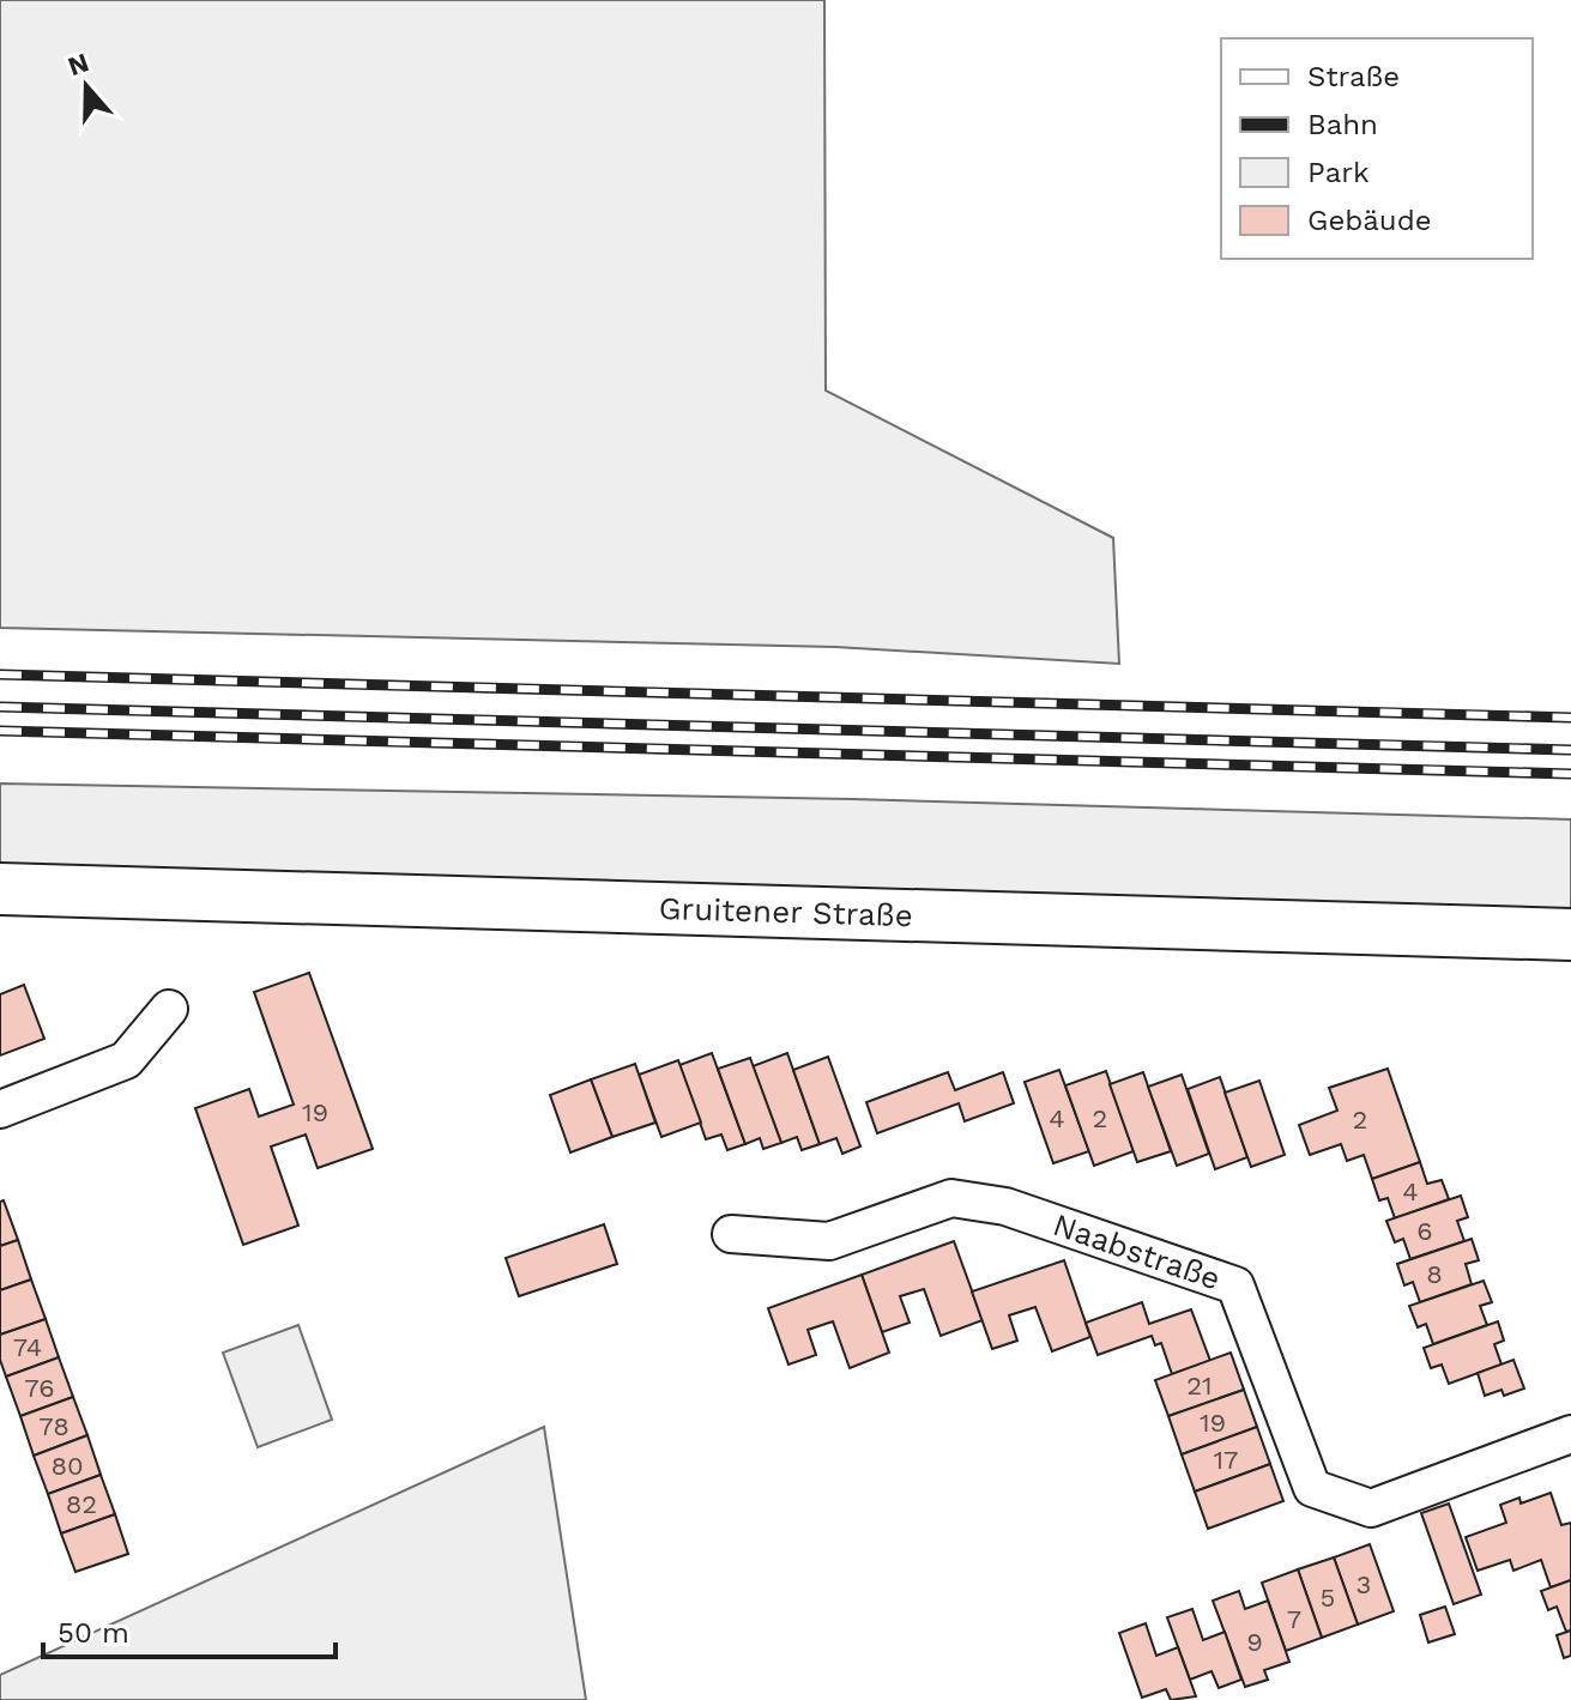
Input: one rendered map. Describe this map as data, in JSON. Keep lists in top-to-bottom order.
{
  "streets": {
    "main road": ["Gruitener Straße"],
    "street": ["Naabstraße"]
  },
  "house_numbers": [
    "19",
    "4",
    "2",
    "2",
    "4",
    "6",
    "8",
    "74",
    "21",
    "76",
    "19",
    "78",
    "17",
    "80",
    "82",
    "3",
    "5",
    "7",
    "9"
  ],
  "legend": [
    "Straße",
    "Bahn",
    "Park",
    "Gebäude"
  ],
  "scale_bar": "50 m",
  "north": "top"
}
